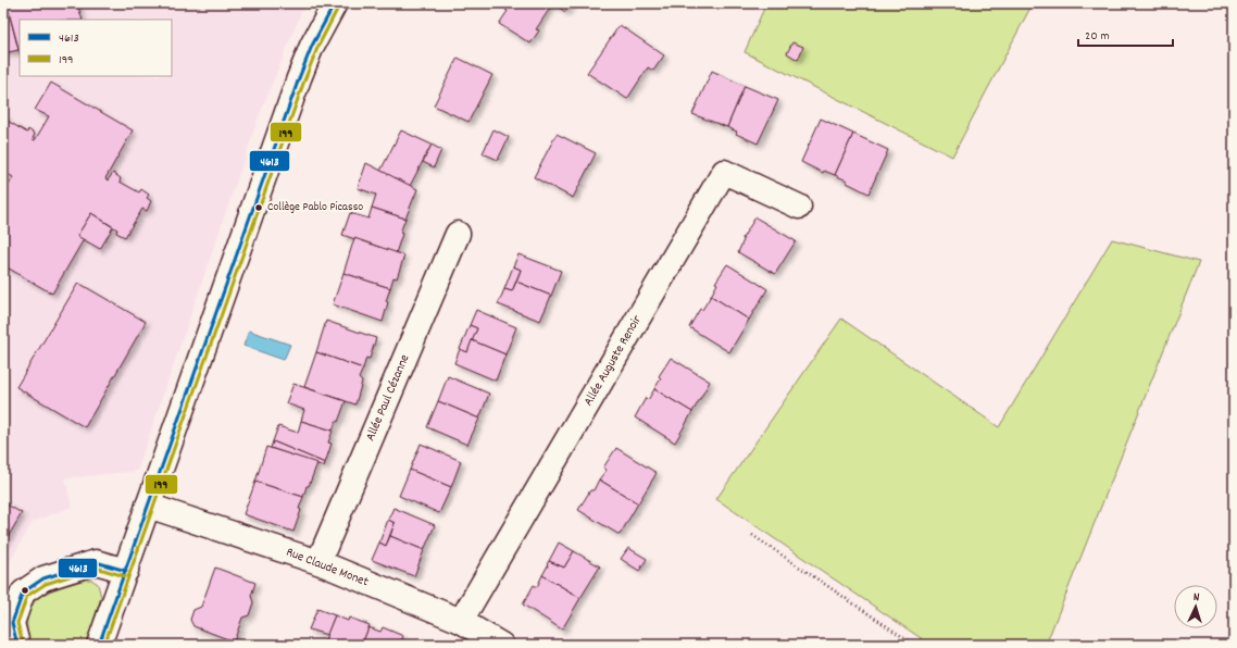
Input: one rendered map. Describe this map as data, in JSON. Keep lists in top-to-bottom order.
{
  "streets": {
    "street": ["Allée Auguste Renoir", "Allée Paul Cézanne", "Rue Claude Monet"]
  },
  "crossings": [
    ["Allée Auguste Renoir", "Rue Claude Monet"],
    ["Allée Paul Cézanne", "Rue Claude Monet"]
  ],
  "places": ["Collège Pablo Picasso"],
  "lines": ["transit line 4613", "transit line 199"],
  "legend": ["4613", "199"],
  "scale_bar": "20 m",
  "north": "top"
}
